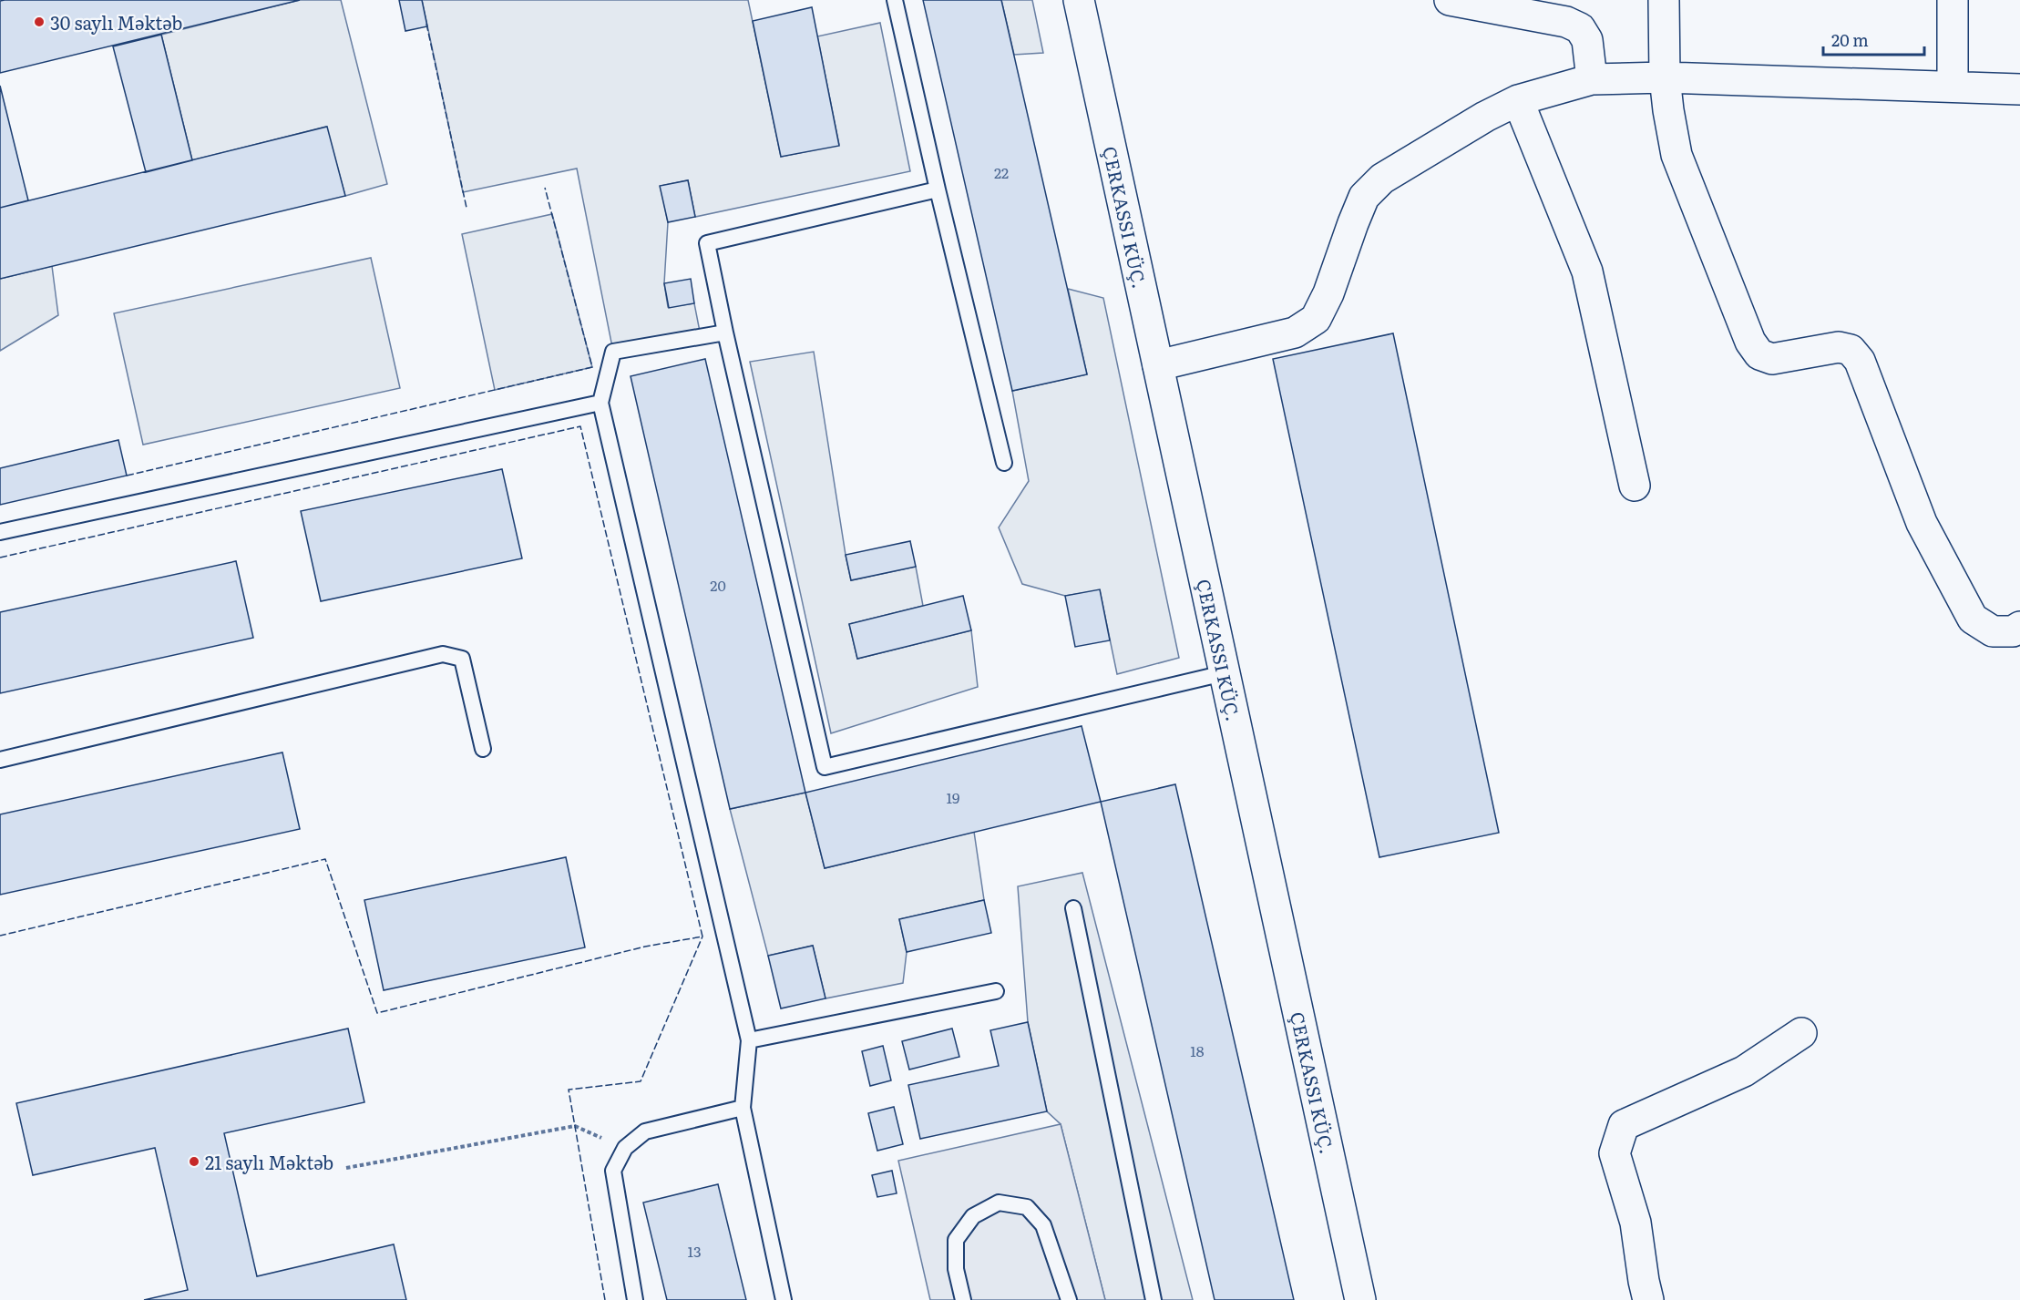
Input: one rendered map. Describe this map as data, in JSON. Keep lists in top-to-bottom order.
{
  "places": ["30 saylı Məktəb", "21 saylı Məktəb"],
  "house_numbers": [
    "22",
    "20",
    "19",
    "18",
    "13"
  ],
  "scale_bar": "20 m"
}
